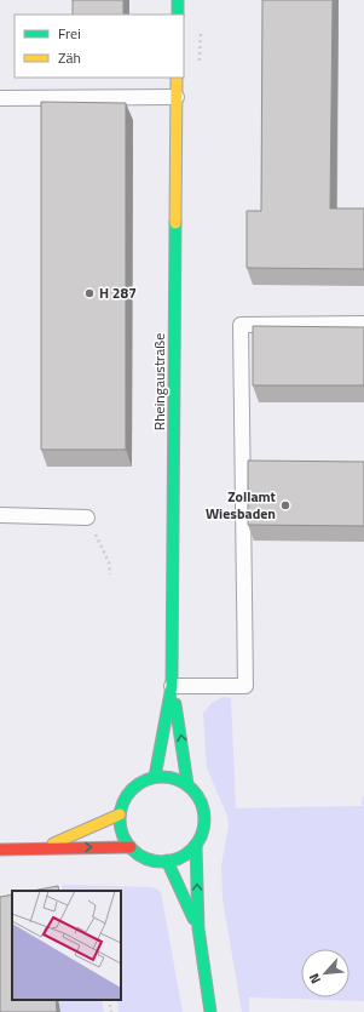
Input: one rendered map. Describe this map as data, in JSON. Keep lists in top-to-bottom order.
{
  "streets": {
    "street": ["Rheingaustraße"]
  },
  "places": ["H 287", "Zollamt Wiesbaden"],
  "legend": ["Frei", "Zäh"],
  "north": "bottom left"
}
